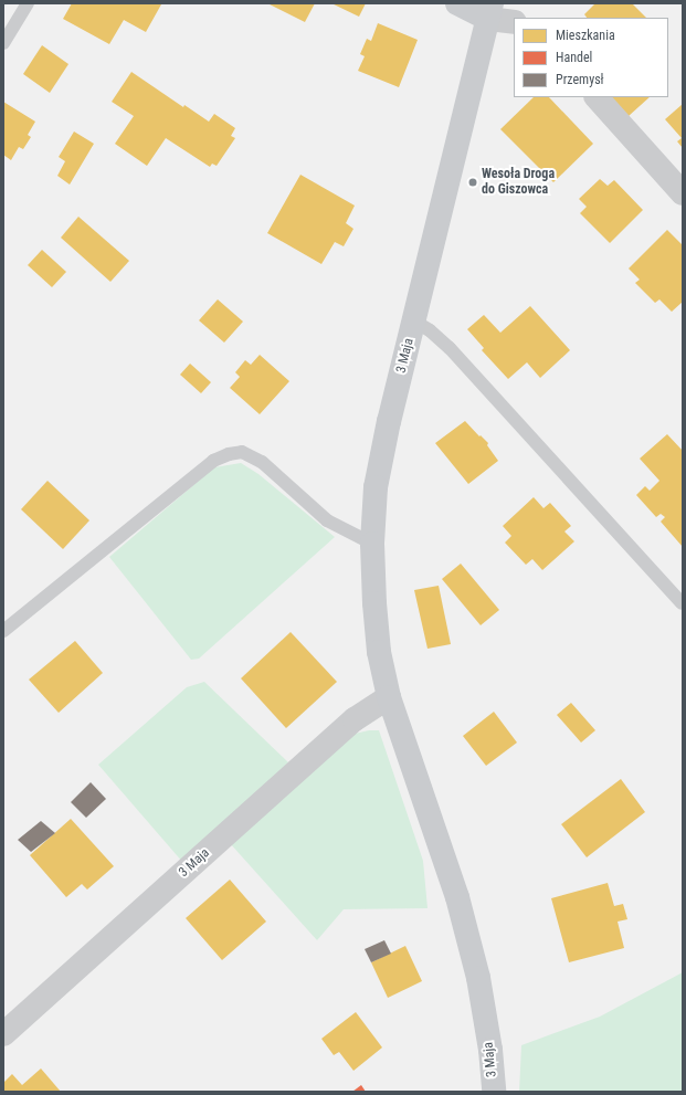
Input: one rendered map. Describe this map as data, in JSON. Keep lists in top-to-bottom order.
{
  "streets": {
    "street": ["3 Maja"]
  },
  "places": ["Wesoła Droga do Giszowca"],
  "legend": ["Mieszkania", "Handel", "Przemysł"]
}
